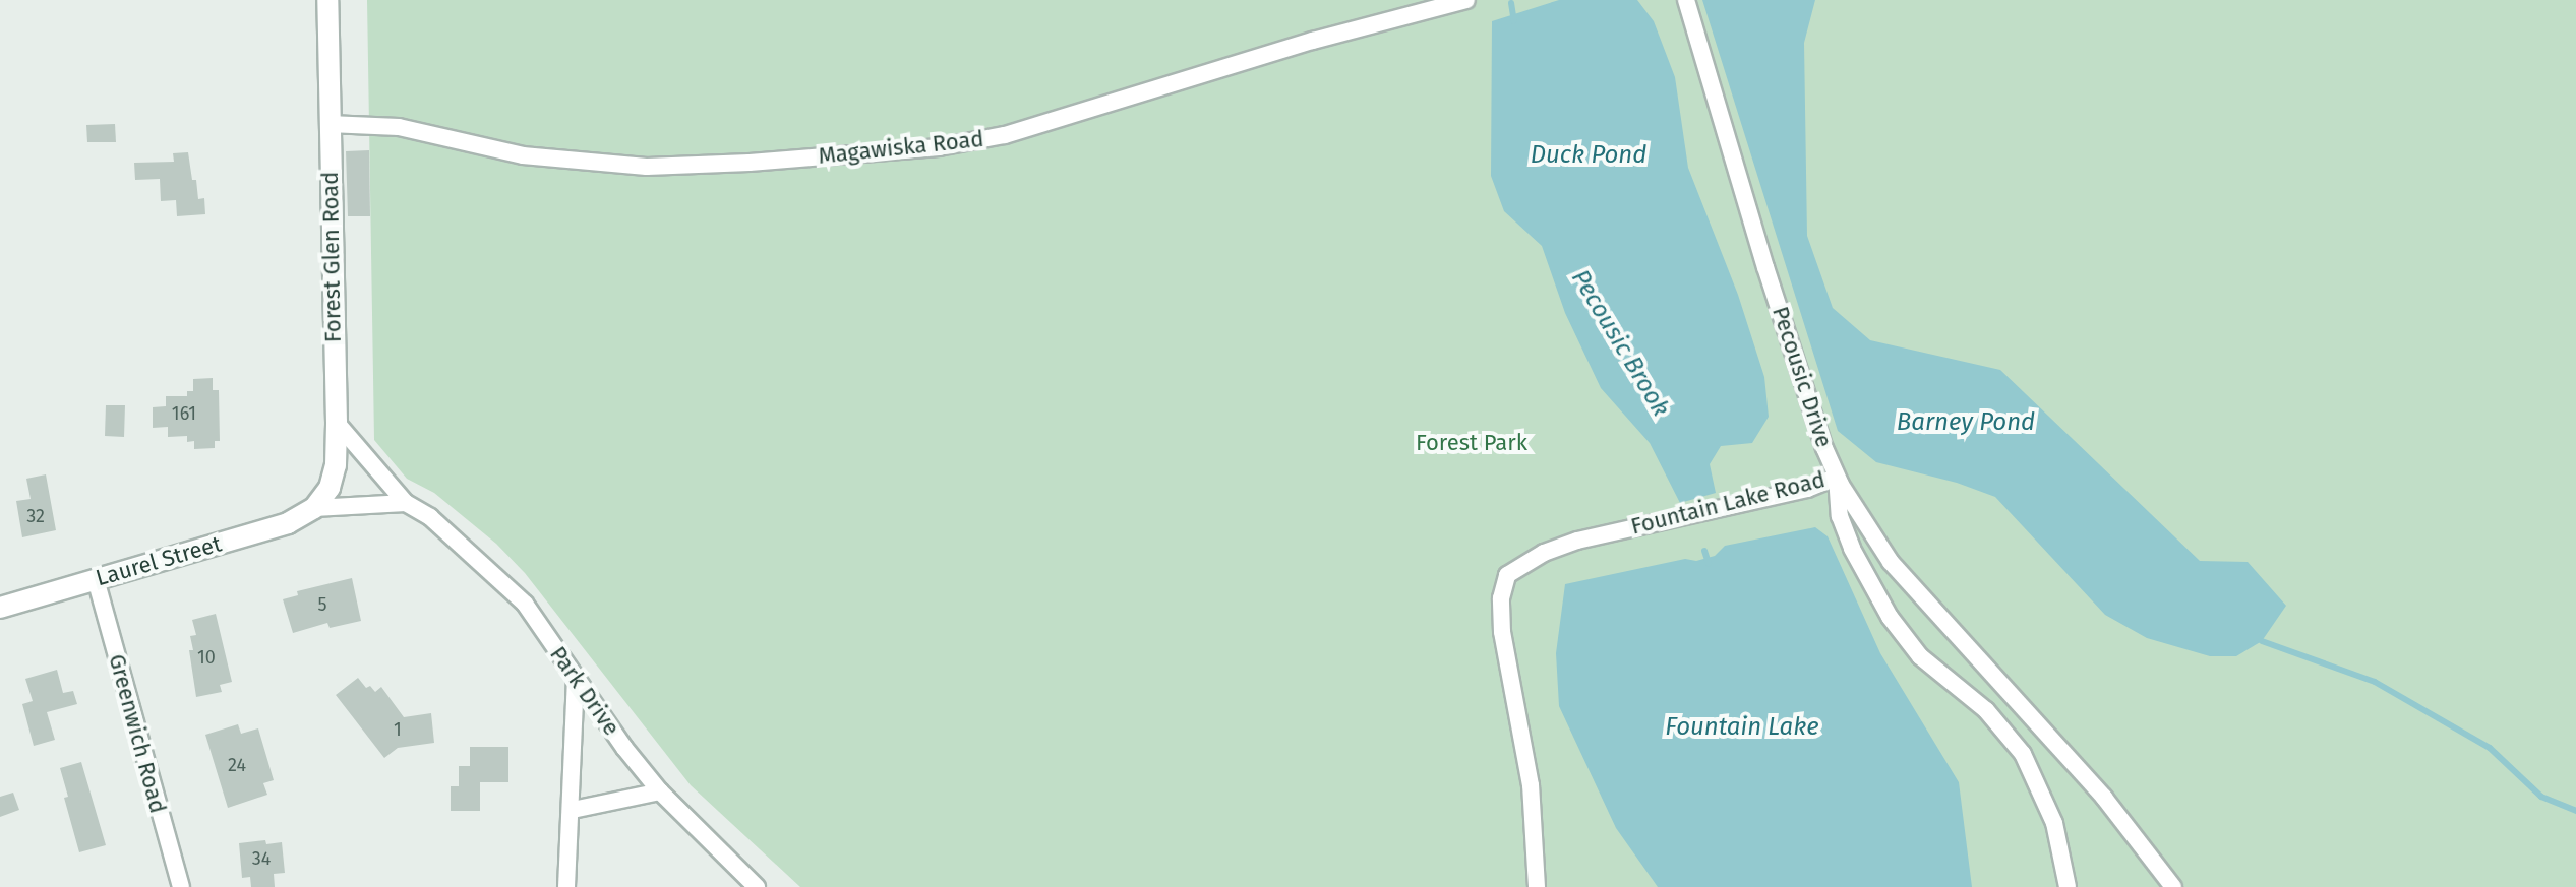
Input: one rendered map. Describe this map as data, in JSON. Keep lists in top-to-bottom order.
{
  "streets": {
    "street": [
      "Magawiska Road",
      "Forest Glen Road",
      "Pecousic Drive",
      "Fountain Lake Road",
      "Laurel Street",
      "Park Drive",
      "Greenwich Road"
    ]
  },
  "crossings": [
    ["Magawiska Road", "Forest Glen Road"],
    ["Forest Glen Road", "Laurel Street"],
    ["Forest Glen Road", "Park Drive"],
    ["Pecousic Drive", "Fountain Lake Road"],
    ["Laurel Street", "Greenwich Road"]
  ],
  "water": [
    "Duck Pond",
    "Pecousic Brook",
    "Barney Pond",
    "Fountain Lake"
  ],
  "parks": ["Forest Park"],
  "house_numbers": [
    "161",
    "32",
    "5",
    "10",
    "1",
    "24",
    "34"
  ]
}
